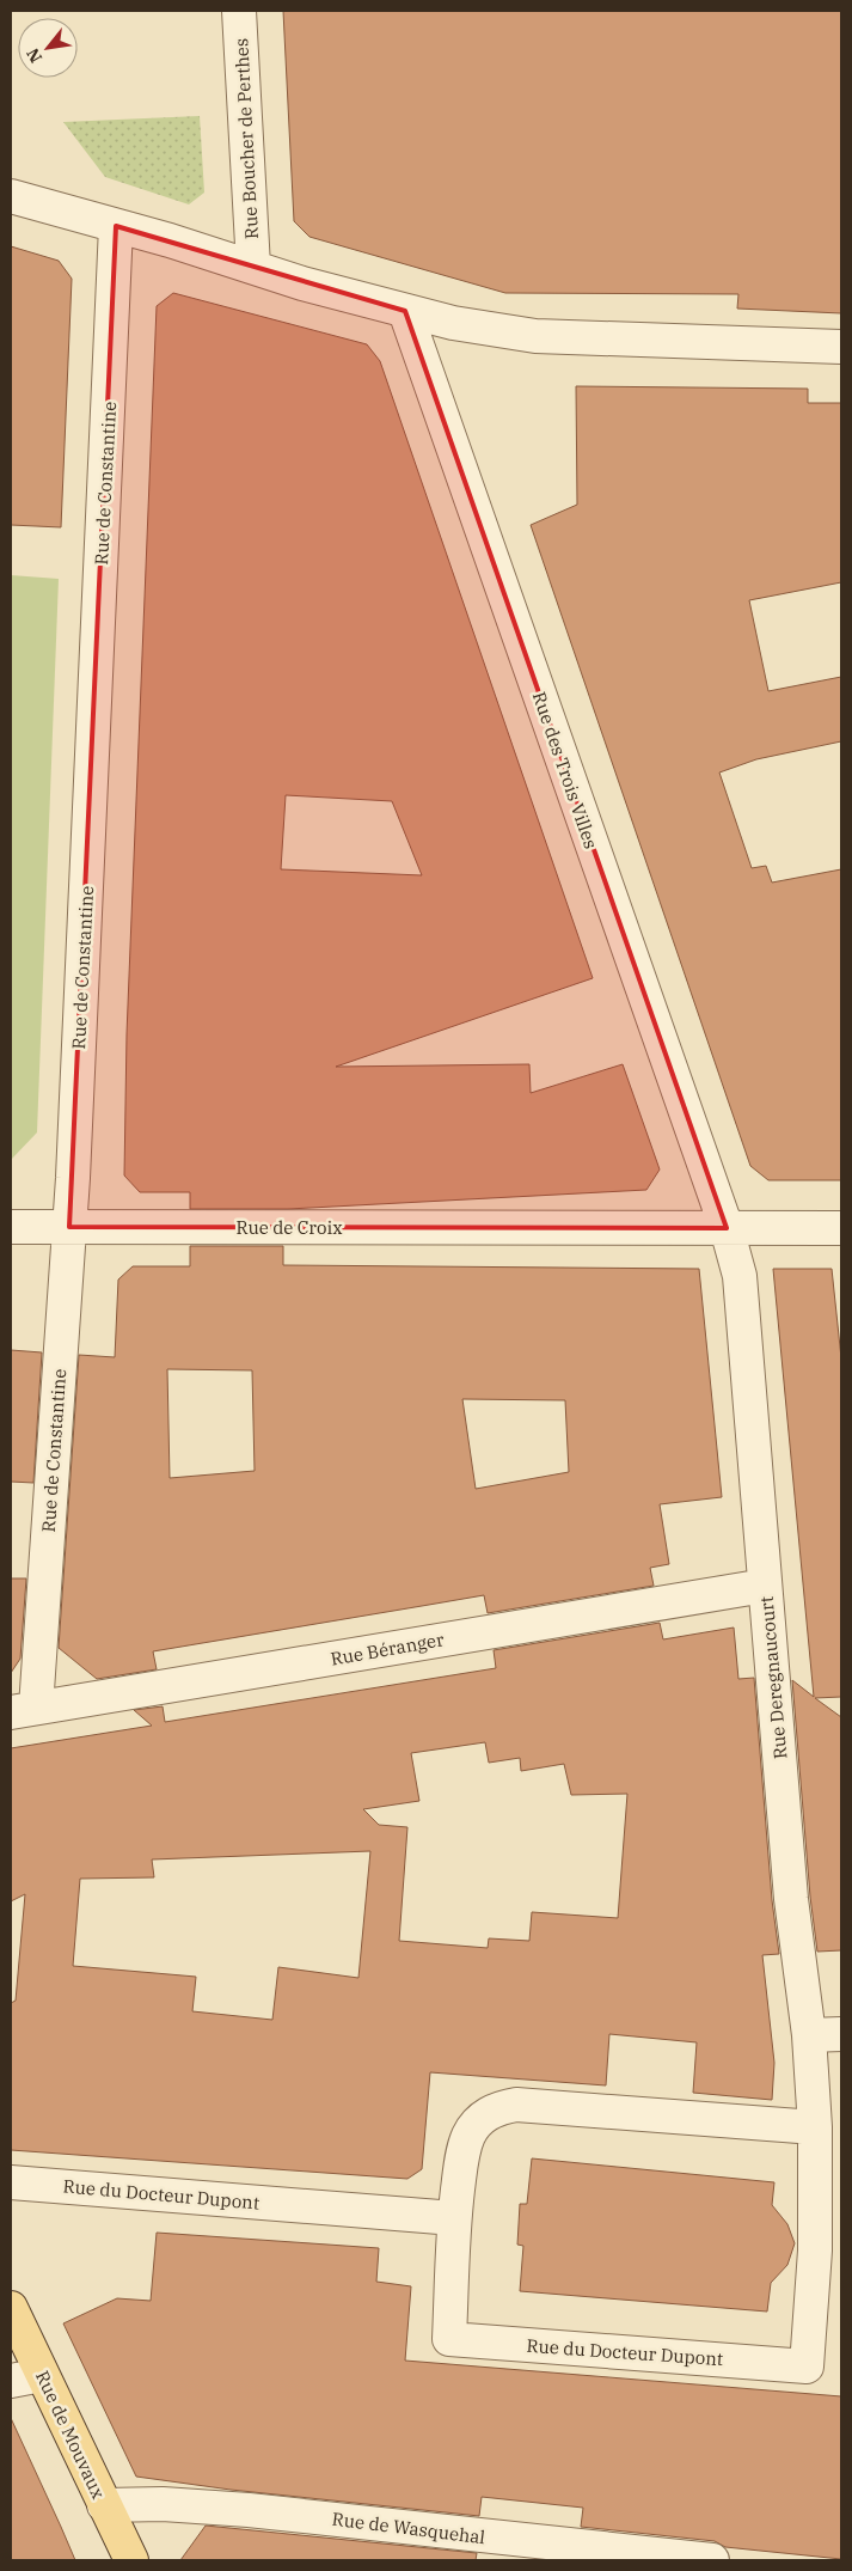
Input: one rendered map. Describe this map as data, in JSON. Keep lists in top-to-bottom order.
{
  "streets": {
    "main road": ["Rue de Mouvaux"],
    "street": [
      "Rue Boucher de Perthes",
      "Rue de Constantine",
      "Rue des Trois Villes",
      "Rue de Croix",
      "Rue Béranger",
      "Rue Deregnaucourt",
      "Rue du Docteur Dupont",
      "Rue de Wasquehal"
    ]
  },
  "crossings": [
    ["Rue de Constantine", "Rue de Croix"],
    ["Rue de Constantine", "Rue Béranger"],
    ["Rue des Trois Villes", "Rue de Croix"],
    ["Rue des Trois Villes", "Rue Deregnaucourt"],
    ["Rue de Croix", "Rue Deregnaucourt"],
    ["Rue Béranger", "Rue Deregnaucourt"],
    ["Rue Deregnaucourt", "Rue du Docteur Dupont"],
    ["Rue de Mouvaux", "Rue de Wasquehal"]
  ],
  "north": "bottom left"
}
